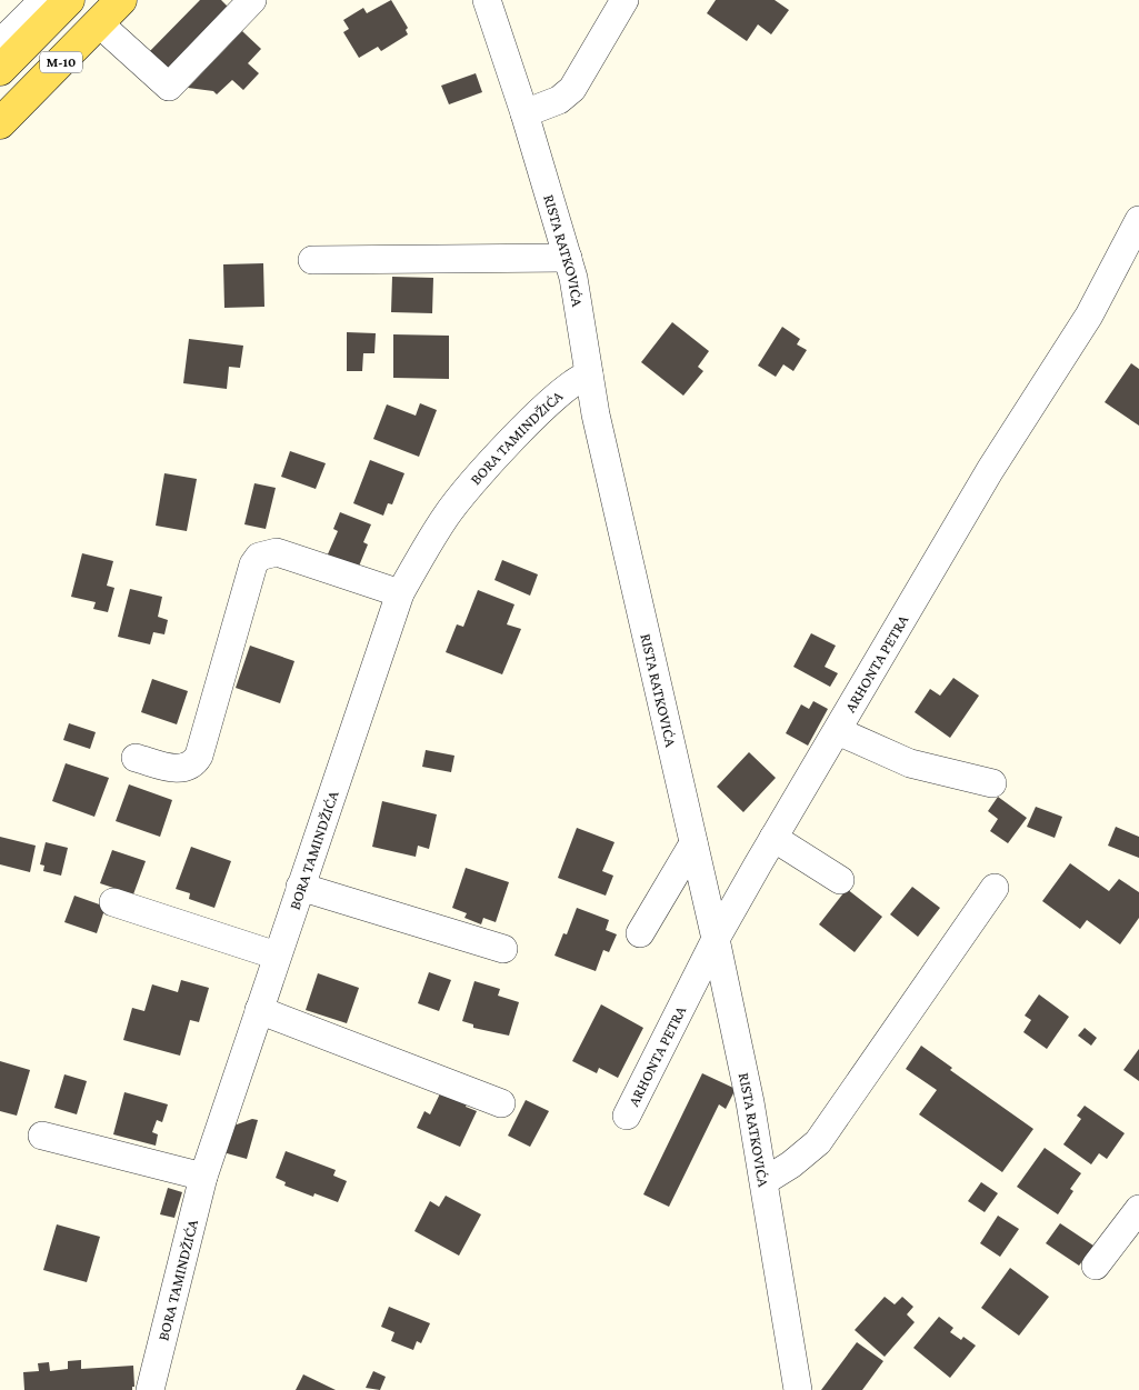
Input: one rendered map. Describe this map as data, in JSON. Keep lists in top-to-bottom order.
{
  "streets": {
    "main road": ["M-10"],
    "street": ["RISTA RATKOVIĆA", "BORA TAMINDŽIĆA", "ARHONTA PETRA"]
  },
  "crossings": [
    ["RISTA RATKOVIĆA", "BORA TAMINDŽIĆA"],
    ["RISTA RATKOVIĆA", "ARHONTA PETRA"]
  ]
}
